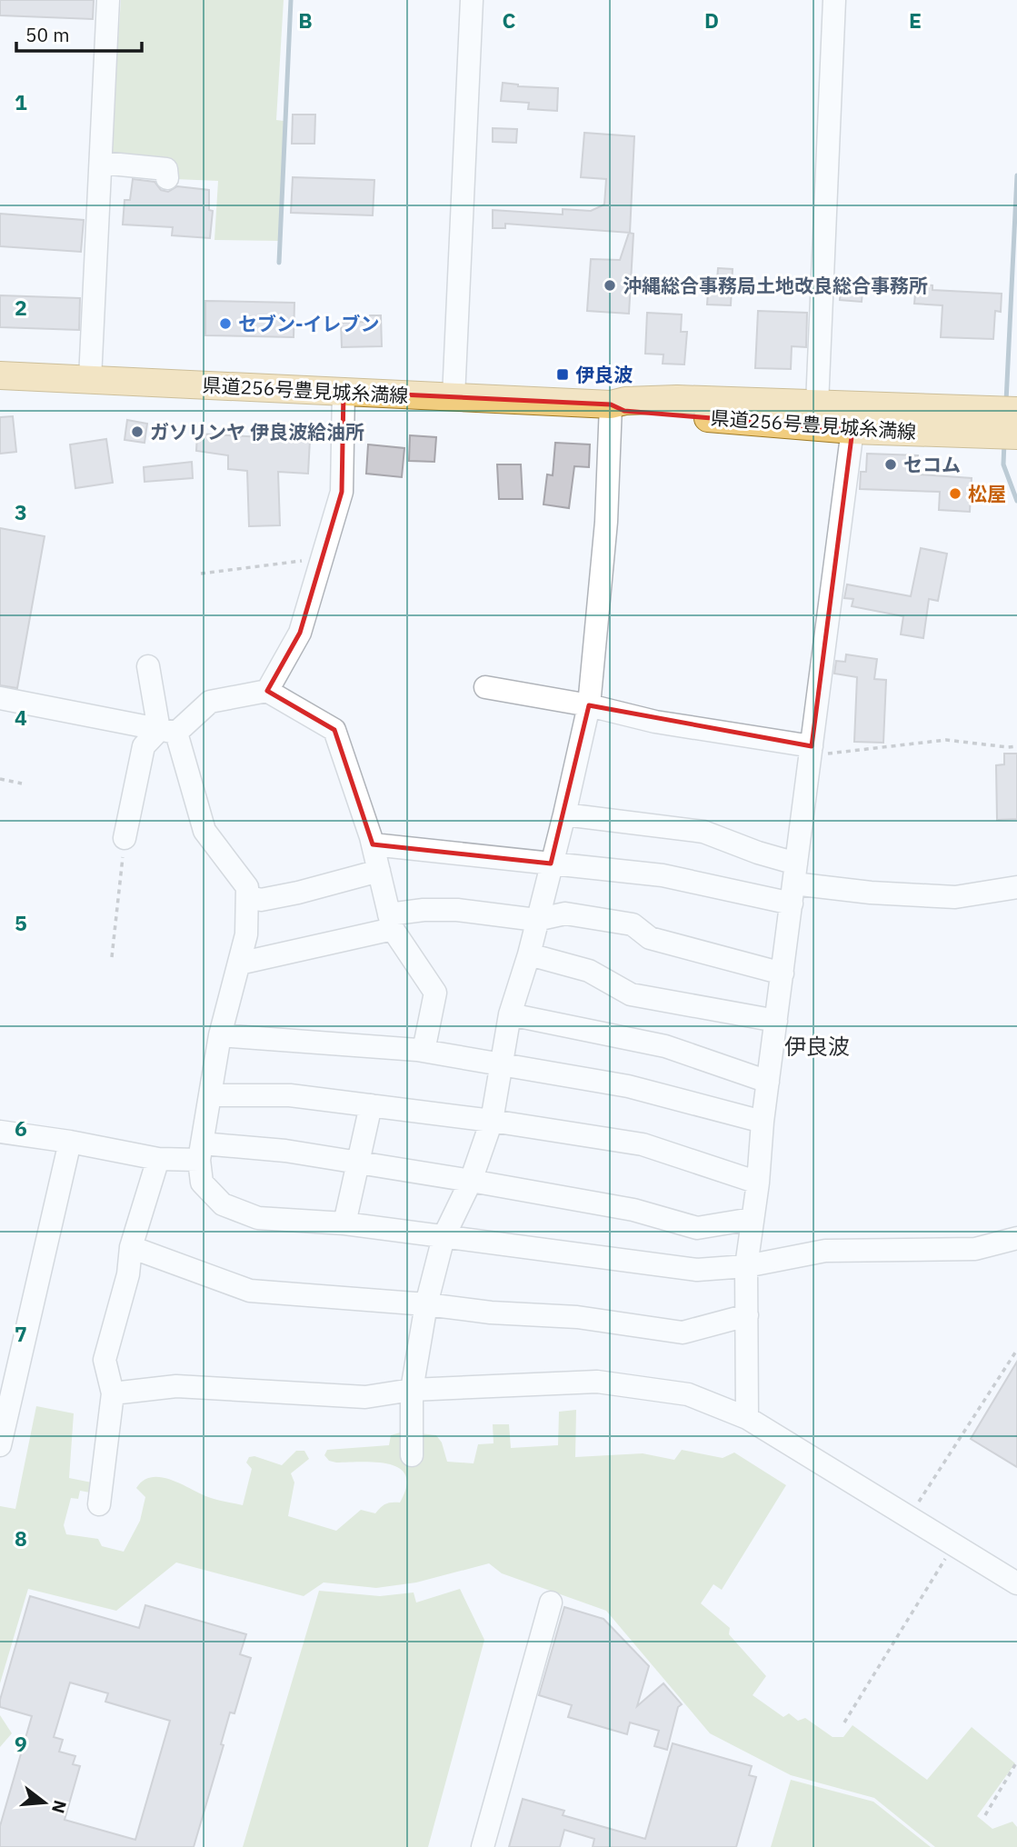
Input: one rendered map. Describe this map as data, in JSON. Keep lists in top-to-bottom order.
{
  "streets": {
    "main road": ["県道256号豊見城糸満線"]
  },
  "districts": ["伊良波"],
  "places": {
    "other": [
      "沖縄総合事務局土地改良総合事務所",
      "セブン-イレブン",
      "ガソリンヤ 伊良波給油所",
      "セコム",
      "松屋"
    ],
    "transit": ["伊良波"]
  },
  "scale_bar": "50 m",
  "north": "right",
  "grid": {
    "columns": [
      "B",
      "C",
      "D",
      "E"
    ],
    "rows": [
      "1",
      "2",
      "3",
      "4",
      "5",
      "6",
      "7",
      "8",
      "9"
    ]
  }
}
